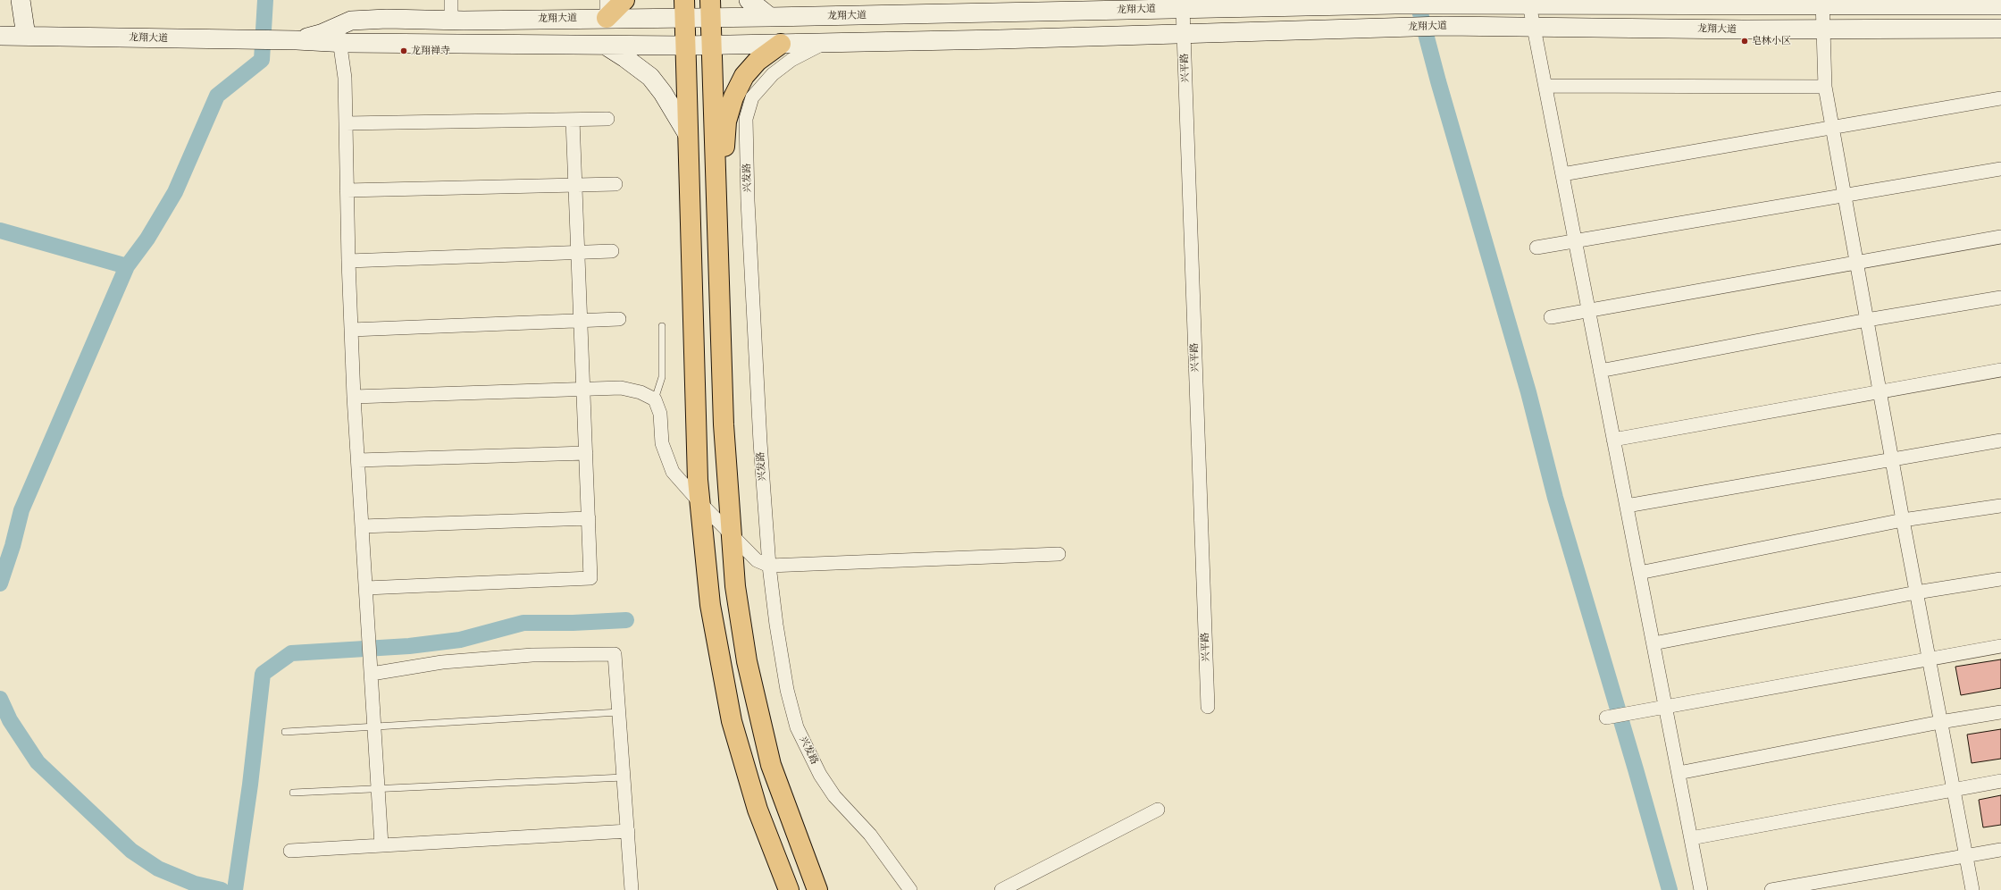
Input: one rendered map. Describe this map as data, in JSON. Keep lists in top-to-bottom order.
{
  "streets": {
    "main road": ["龙翔大道"],
    "street": ["兴平路", "兴发路"]
  },
  "crossings": [
    ["龙翔大道", "兴平路"],
    ["龙翔大道", "兴发路"]
  ],
  "places": ["皂林小区", "龙翔禅寺"]
}
